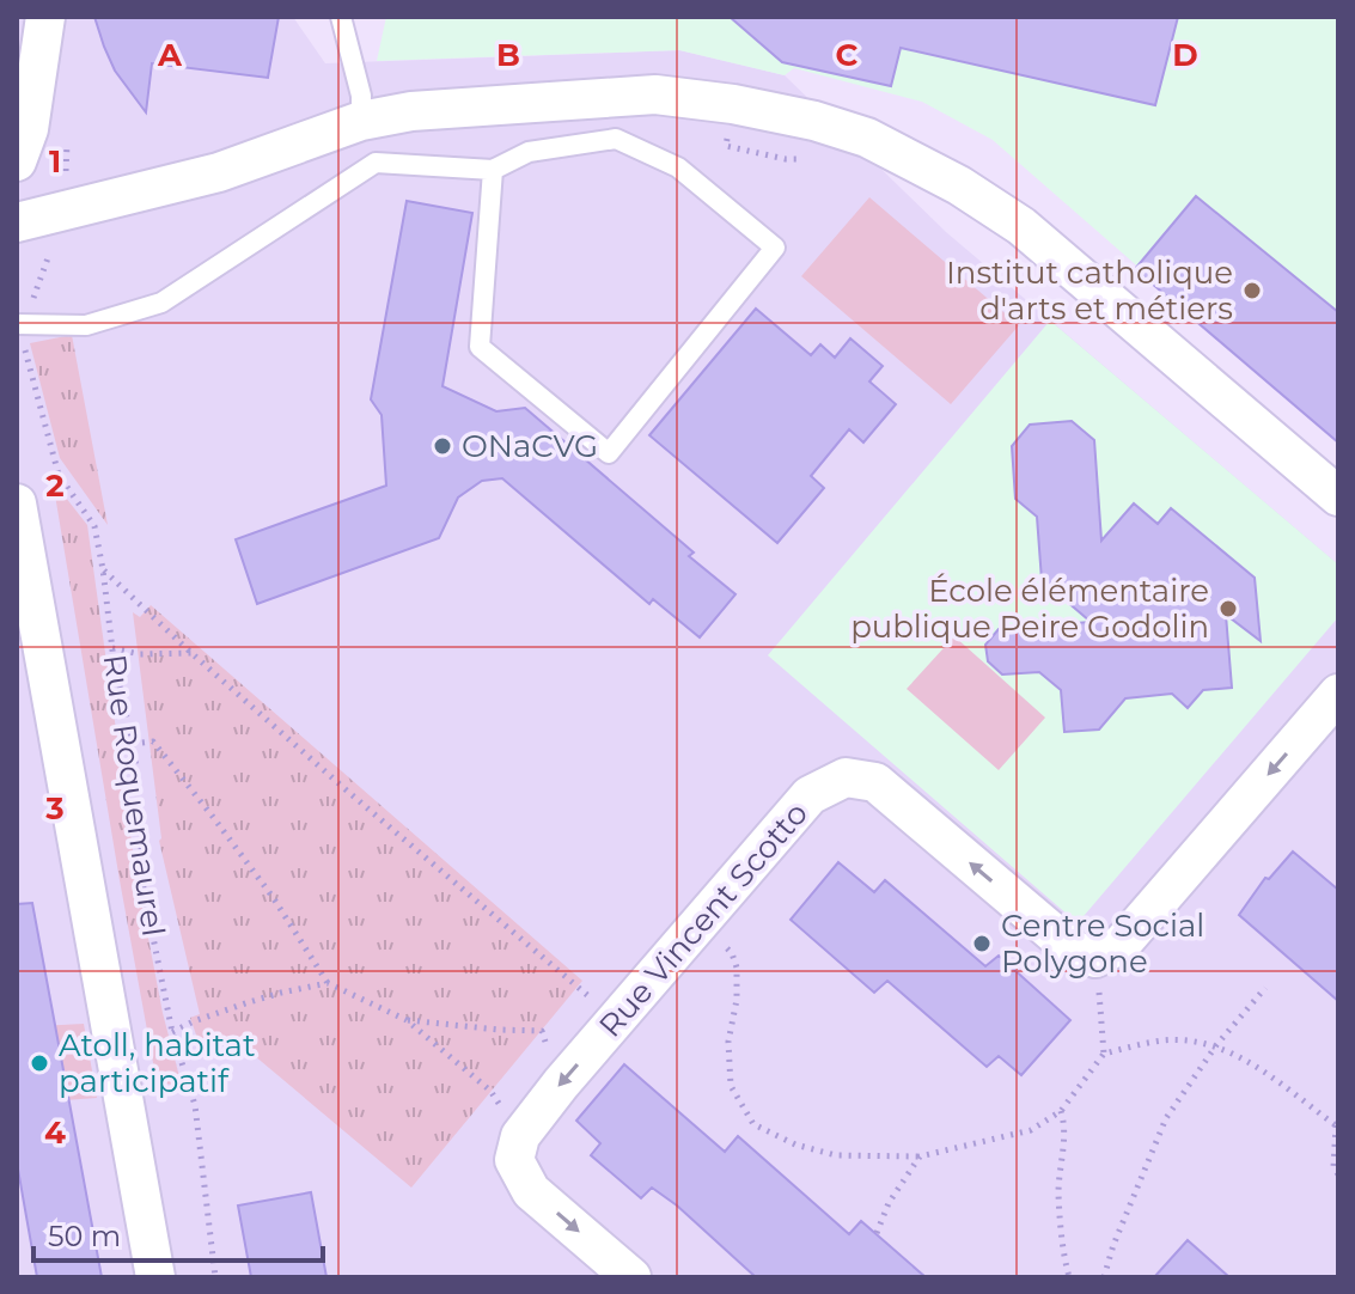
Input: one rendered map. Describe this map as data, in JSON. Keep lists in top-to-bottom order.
{
  "streets": {
    "street": ["Rue Roquemaurel", "Rue Vincent Scotto"]
  },
  "places": [
    "Institut catholique d'arts et métiers",
    "ONaCVG",
    "École élémentaire publique Peire Godolin",
    "Centre Social Polygone",
    "Atoll, habitat participatif"
  ],
  "scale_bar": "50 m",
  "grid": {
    "columns": [
      "A",
      "B",
      "C",
      "D"
    ],
    "rows": [
      "1",
      "2",
      "3",
      "4"
    ]
  }
}
